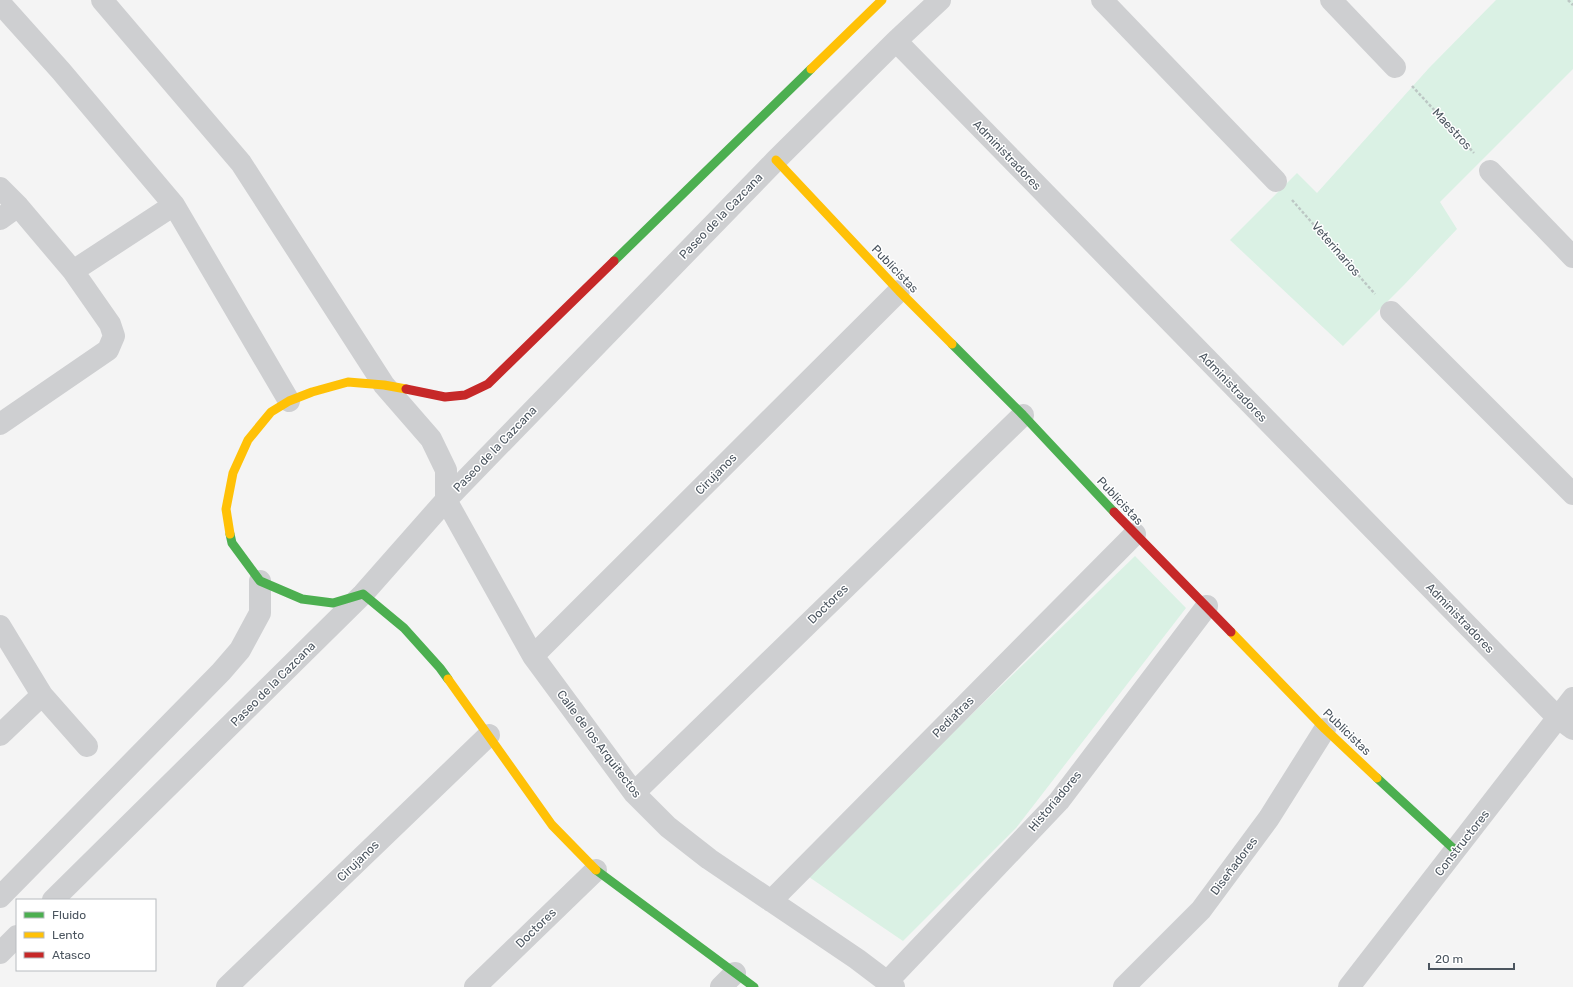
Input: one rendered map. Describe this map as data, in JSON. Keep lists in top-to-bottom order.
{
  "streets": {
    "street": [
      "Administradores",
      "Paseo de la Cazcana",
      "Publicistas",
      "Cirujanos",
      "Doctores",
      "Pediatras",
      "Calle de los Arquitectos",
      "Historiadores",
      "Constructores",
      "Diseñadores"
    ],
    "path": ["Maestros", "Veterinarios"]
  },
  "crossings": [
    ["Administradores", "Paseo de la Cazcana"],
    ["Administradores", "Constructores"],
    ["Paseo de la Cazcana", "Publicistas"],
    ["Paseo de la Cazcana", "Calle de los Arquitectos"],
    ["Publicistas", "Cirujanos"],
    ["Publicistas", "Doctores"],
    ["Publicistas", "Pediatras"],
    ["Publicistas", "Historiadores"],
    ["Publicistas", "Constructores"],
    ["Publicistas", "Diseñadores"],
    ["Cirujanos", "Calle de los Arquitectos"],
    ["Doctores", "Calle de los Arquitectos"],
    ["Pediatras", "Calle de los Arquitectos"],
    ["Calle de los Arquitectos", "Historiadores"]
  ],
  "legend": ["Fluido", "Lento", "Atasco"],
  "scale_bar": "20 m"
}
